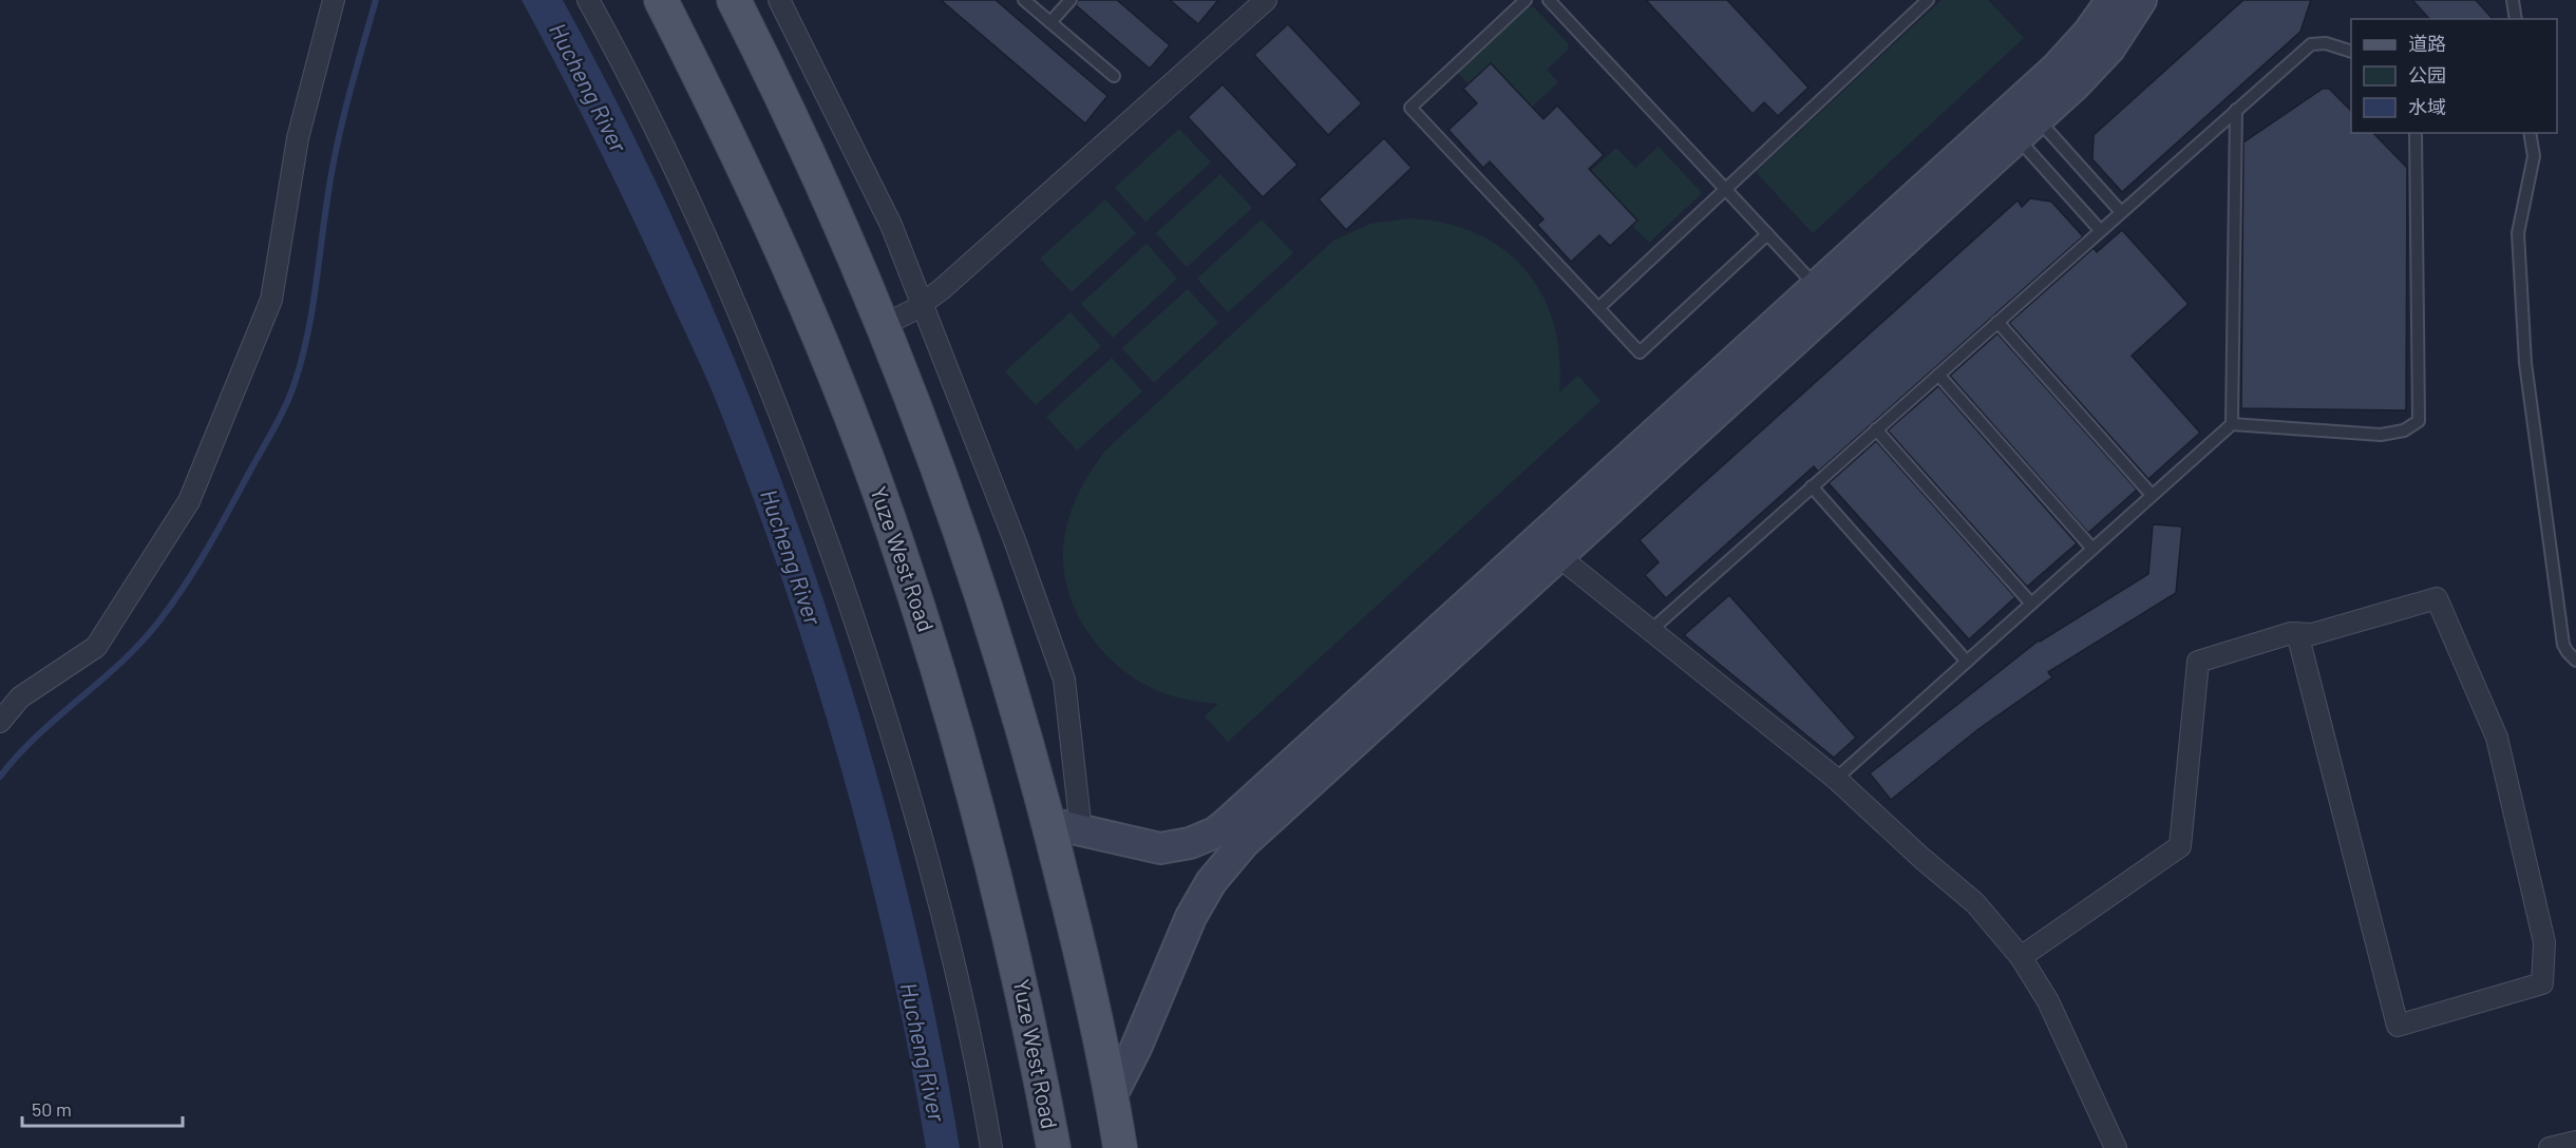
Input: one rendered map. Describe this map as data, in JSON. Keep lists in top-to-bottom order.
{
  "streets": {
    "main road": ["Yuze West Road"]
  },
  "water": ["Hucheng River"],
  "legend": ["道路", "公园", "水域"],
  "scale_bar": "50 m"
}
